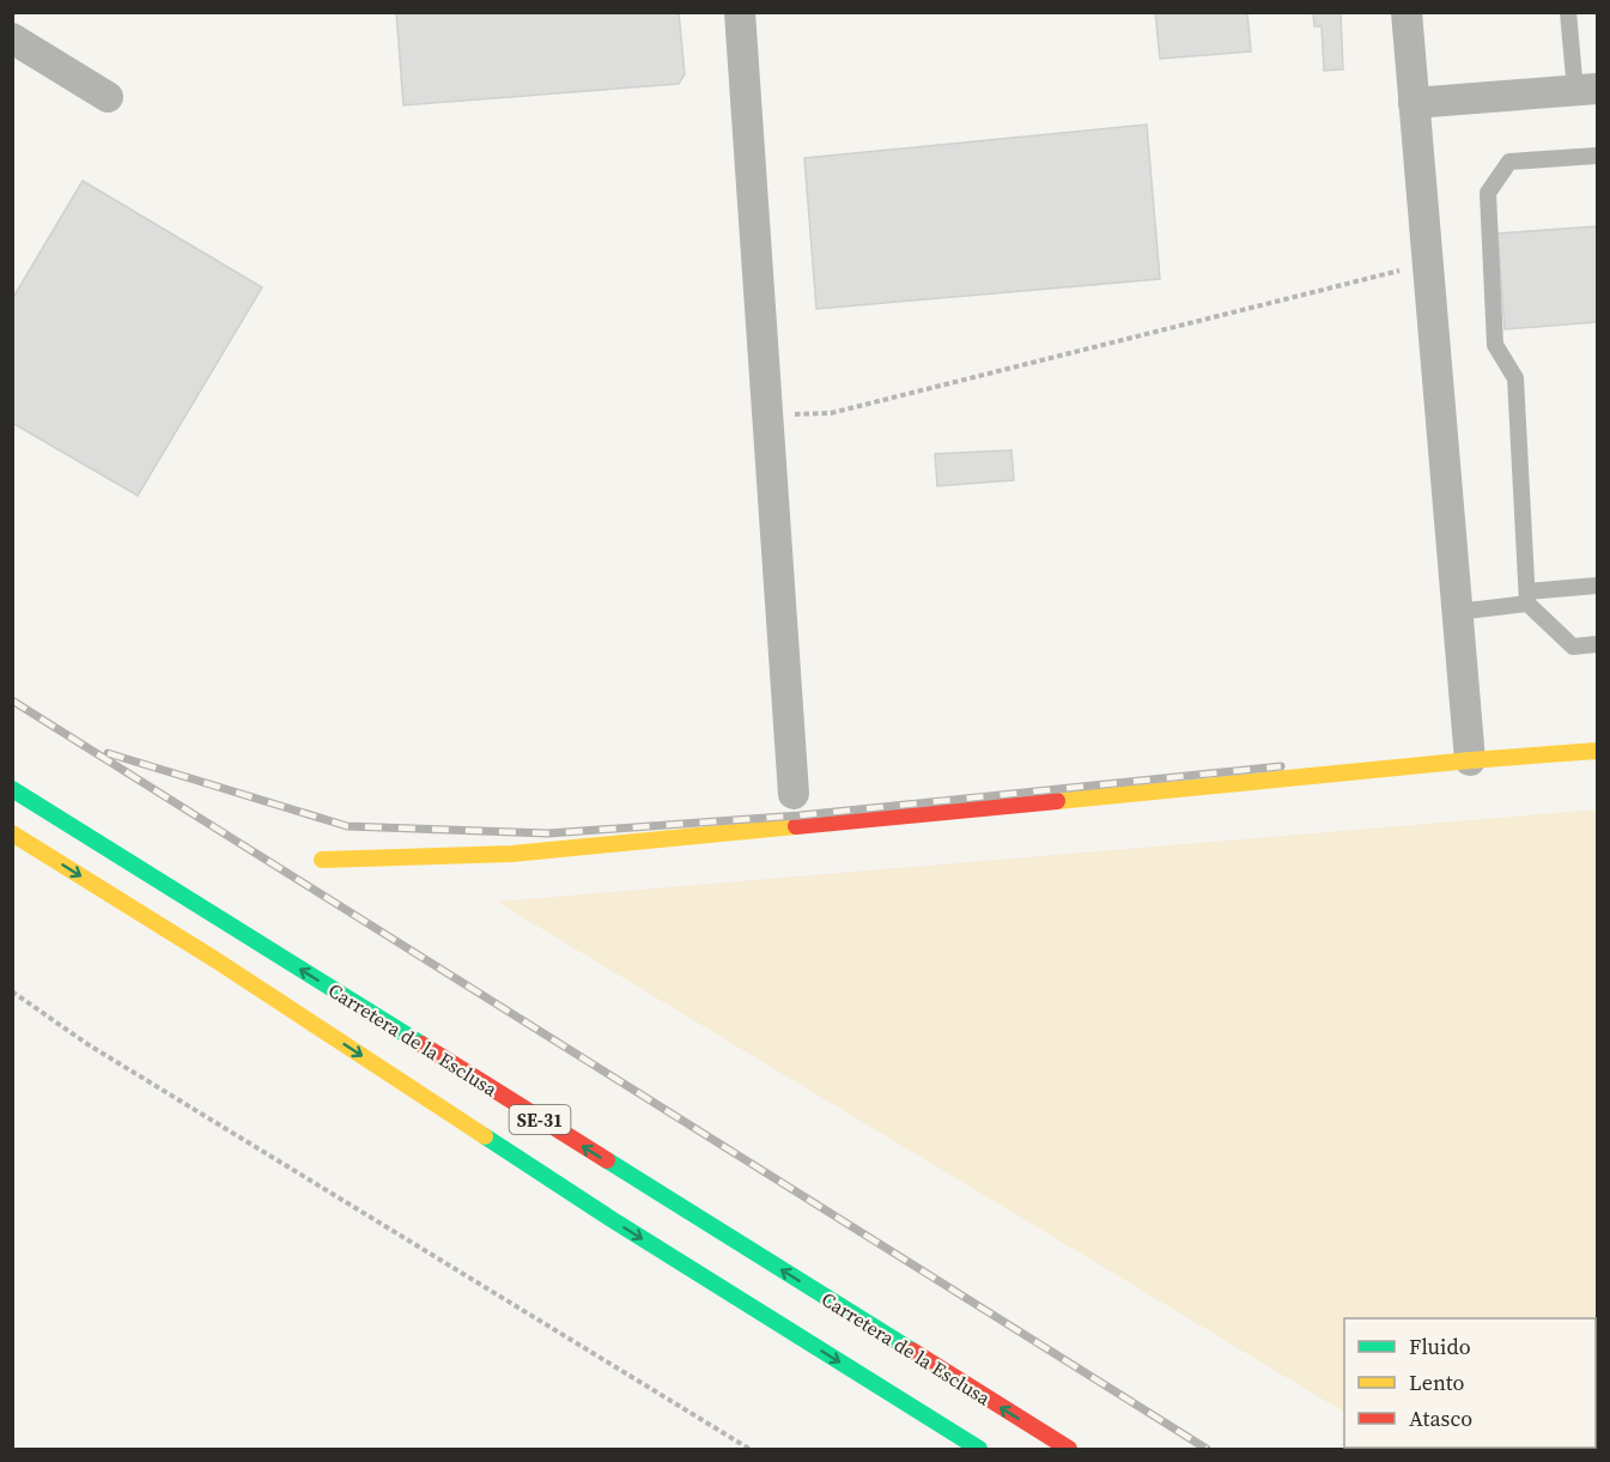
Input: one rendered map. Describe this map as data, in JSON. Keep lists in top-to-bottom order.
{
  "streets": {
    "main road": ["Carretera de la Esclusa", "SE-31"]
  },
  "legend": ["Fluido", "Lento", "Atasco"]
}
